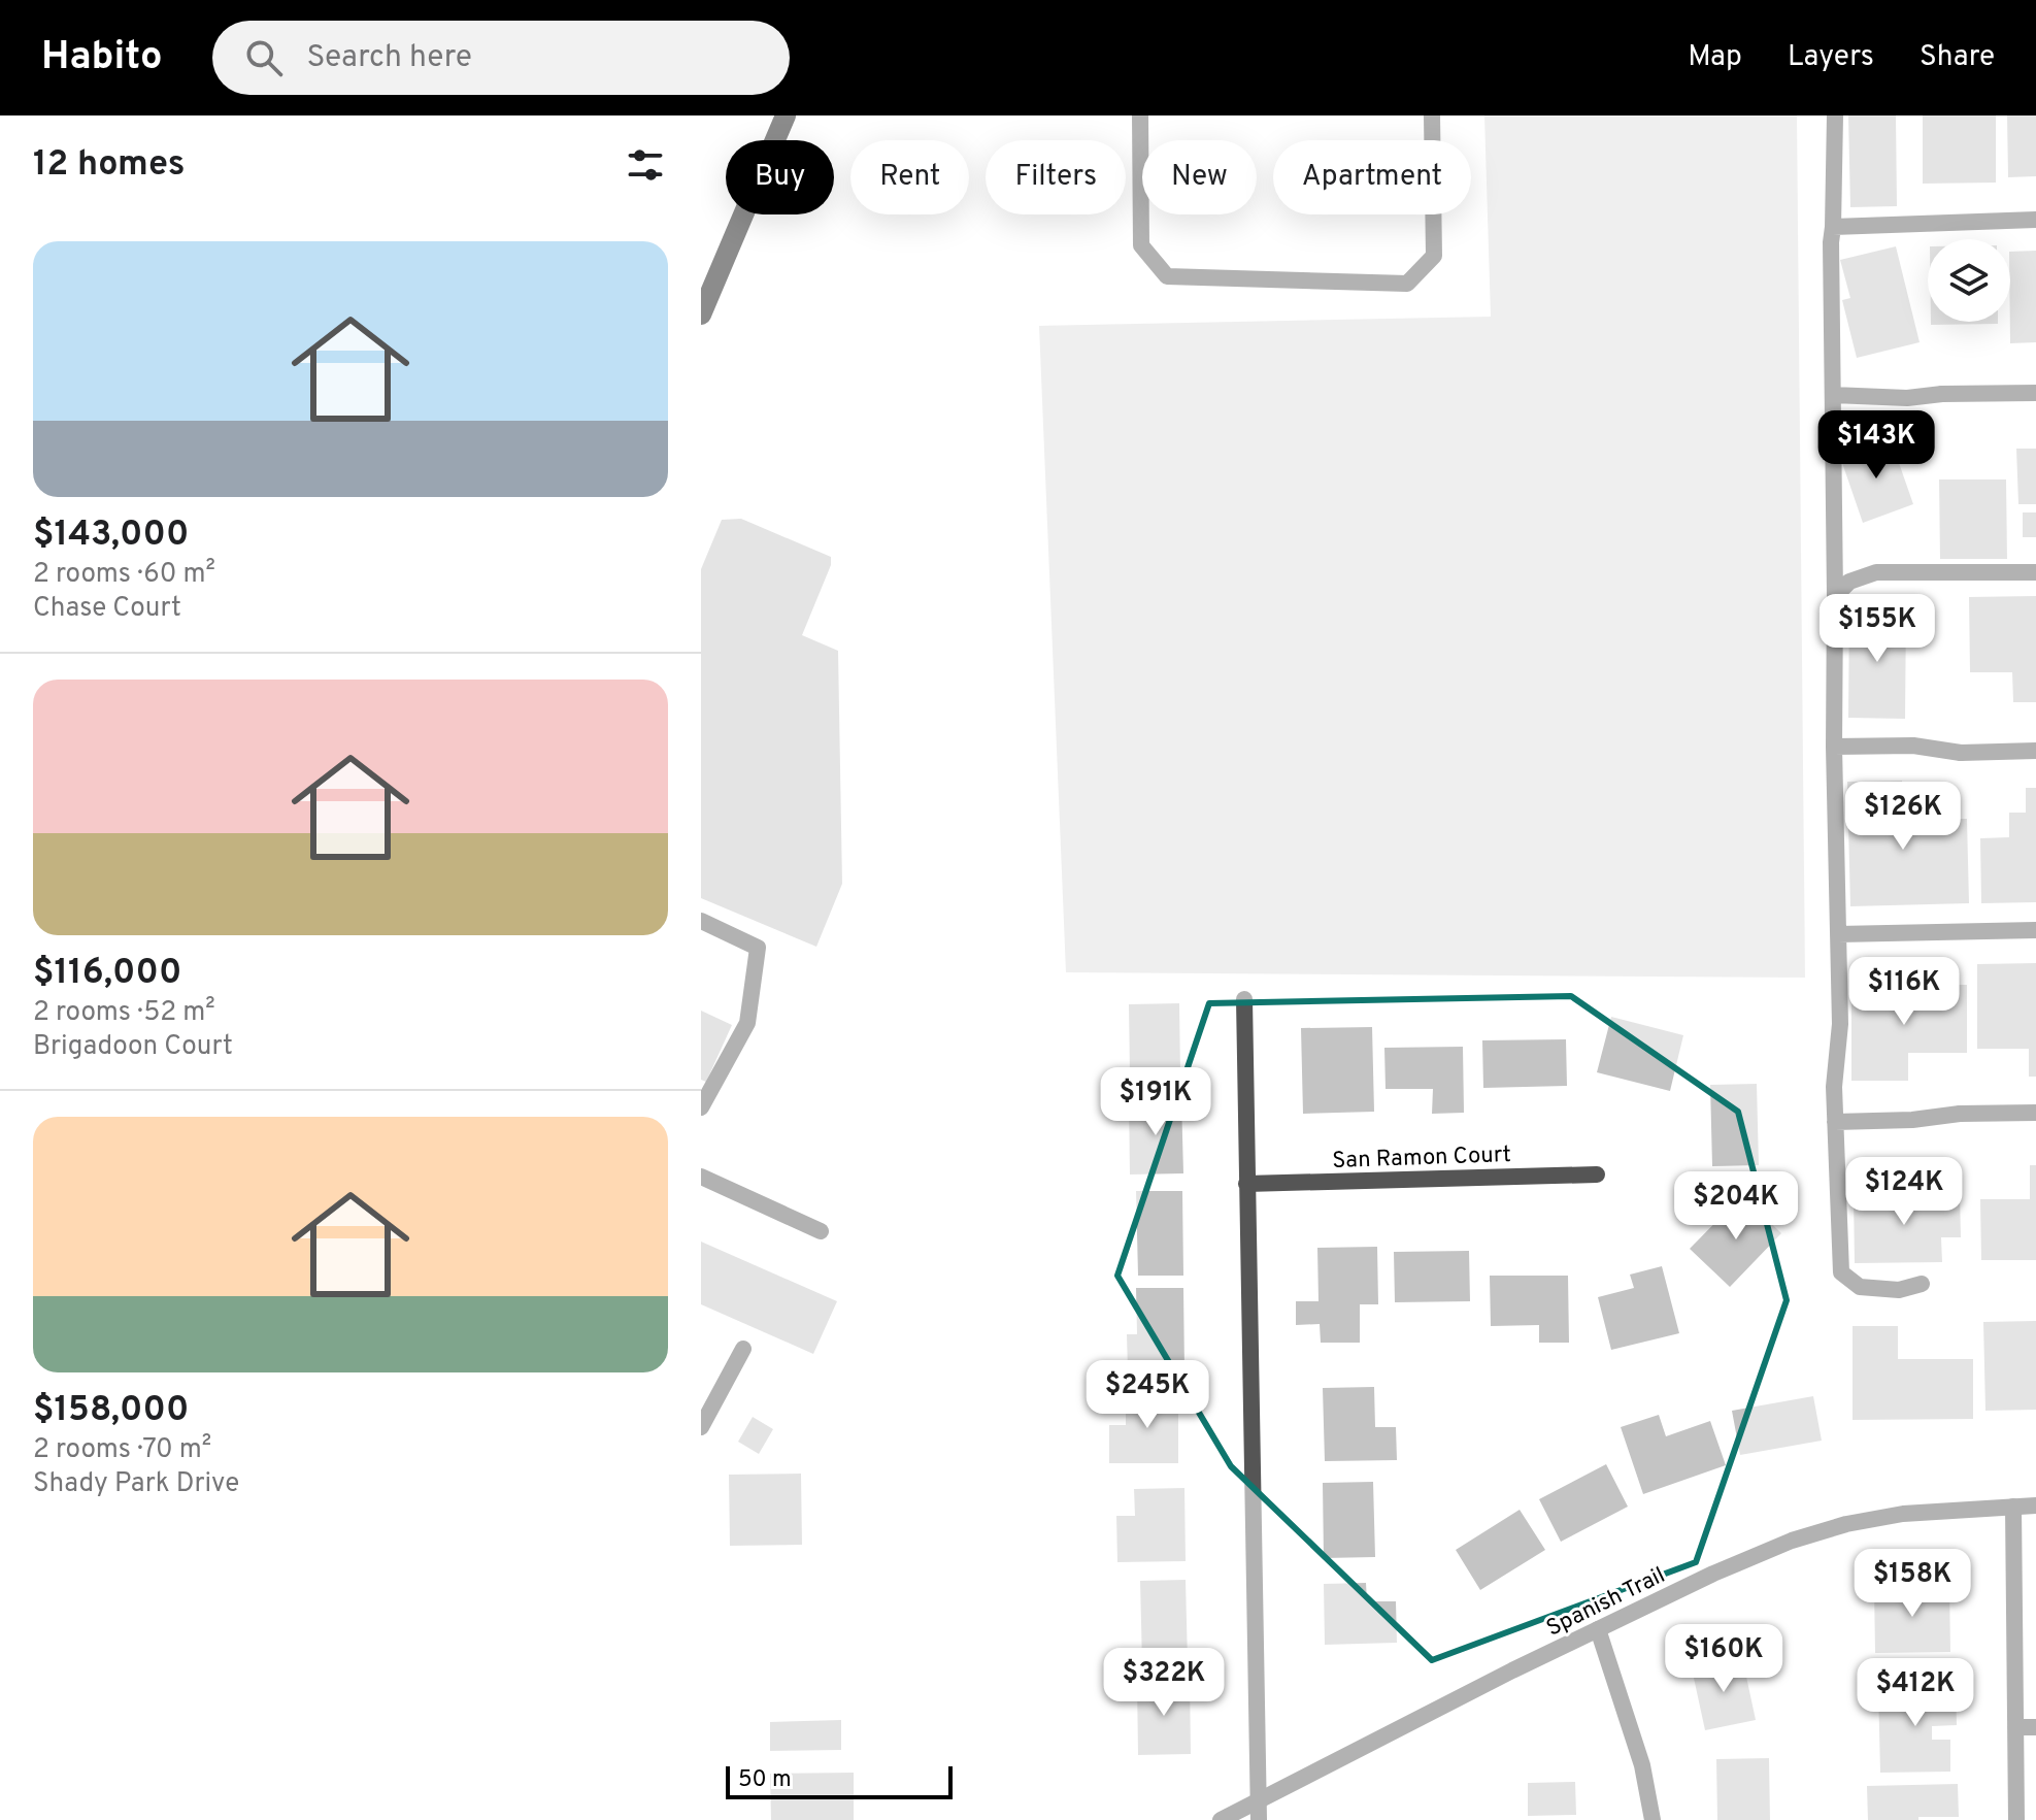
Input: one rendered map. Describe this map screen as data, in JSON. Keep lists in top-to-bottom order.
{
  "streets": {
    "street": ["San Ramon Court", "Spanish Trail"]
  },
  "scale_bar": "50 m",
  "page": {
    "header": "Habito",
    "search": "Search here",
    "nav": ["Map", "Layers", "Share"],
    "heading": "12 homes",
    "chip": [
      "Buy",
      "Rent",
      "Filters",
      "New",
      "Apartment"
    ],
    "list": [
      {
        "name": "$143,000",
        "note": "2 rooms · 60 m² · Chase Court"
      },
      {
        "name": "$116,000",
        "note": "2 rooms · 52 m² · Brigadoon Court"
      },
      {
        "name": "$158,000",
        "note": "2 rooms · 70 m² · Shady Park Drive"
      }
    ],
    "price": [
      "$143K",
      "$155K",
      "$126K",
      "$116K",
      "$191K",
      "$124K",
      "$204K",
      "$245K",
      "$158K",
      "$160K",
      "$322K",
      "$412K"
    ],
    "scale": "50 m"
  }
}
